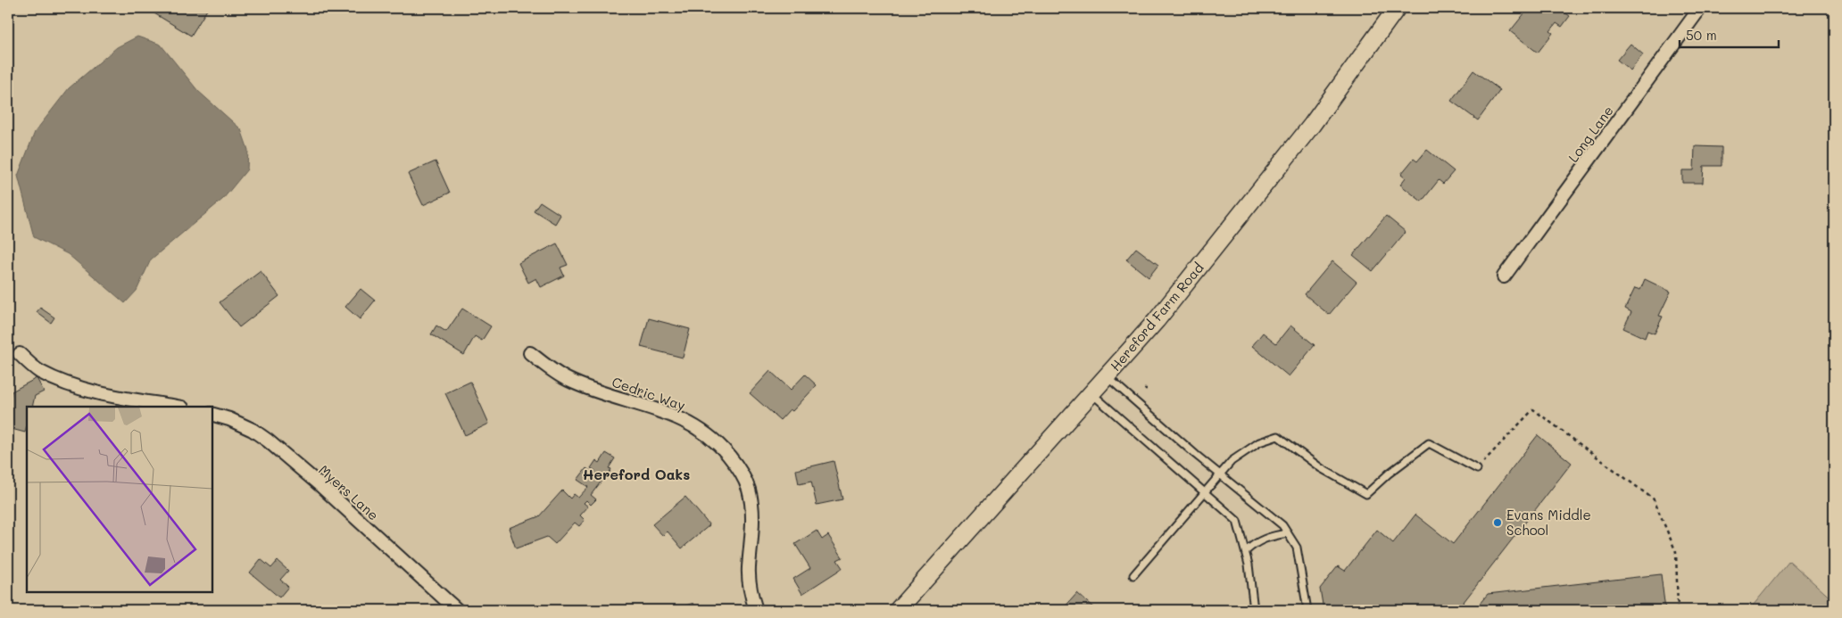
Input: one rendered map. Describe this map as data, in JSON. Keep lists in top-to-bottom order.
{
  "streets": {
    "street": [
      "Long Lane",
      "Hereford Farm Road",
      "Cedric Way",
      "Myers Lane"
    ]
  },
  "districts": ["Hereford Oaks"],
  "places": ["Evans Middle School"],
  "scale_bar": "50 m"
}
